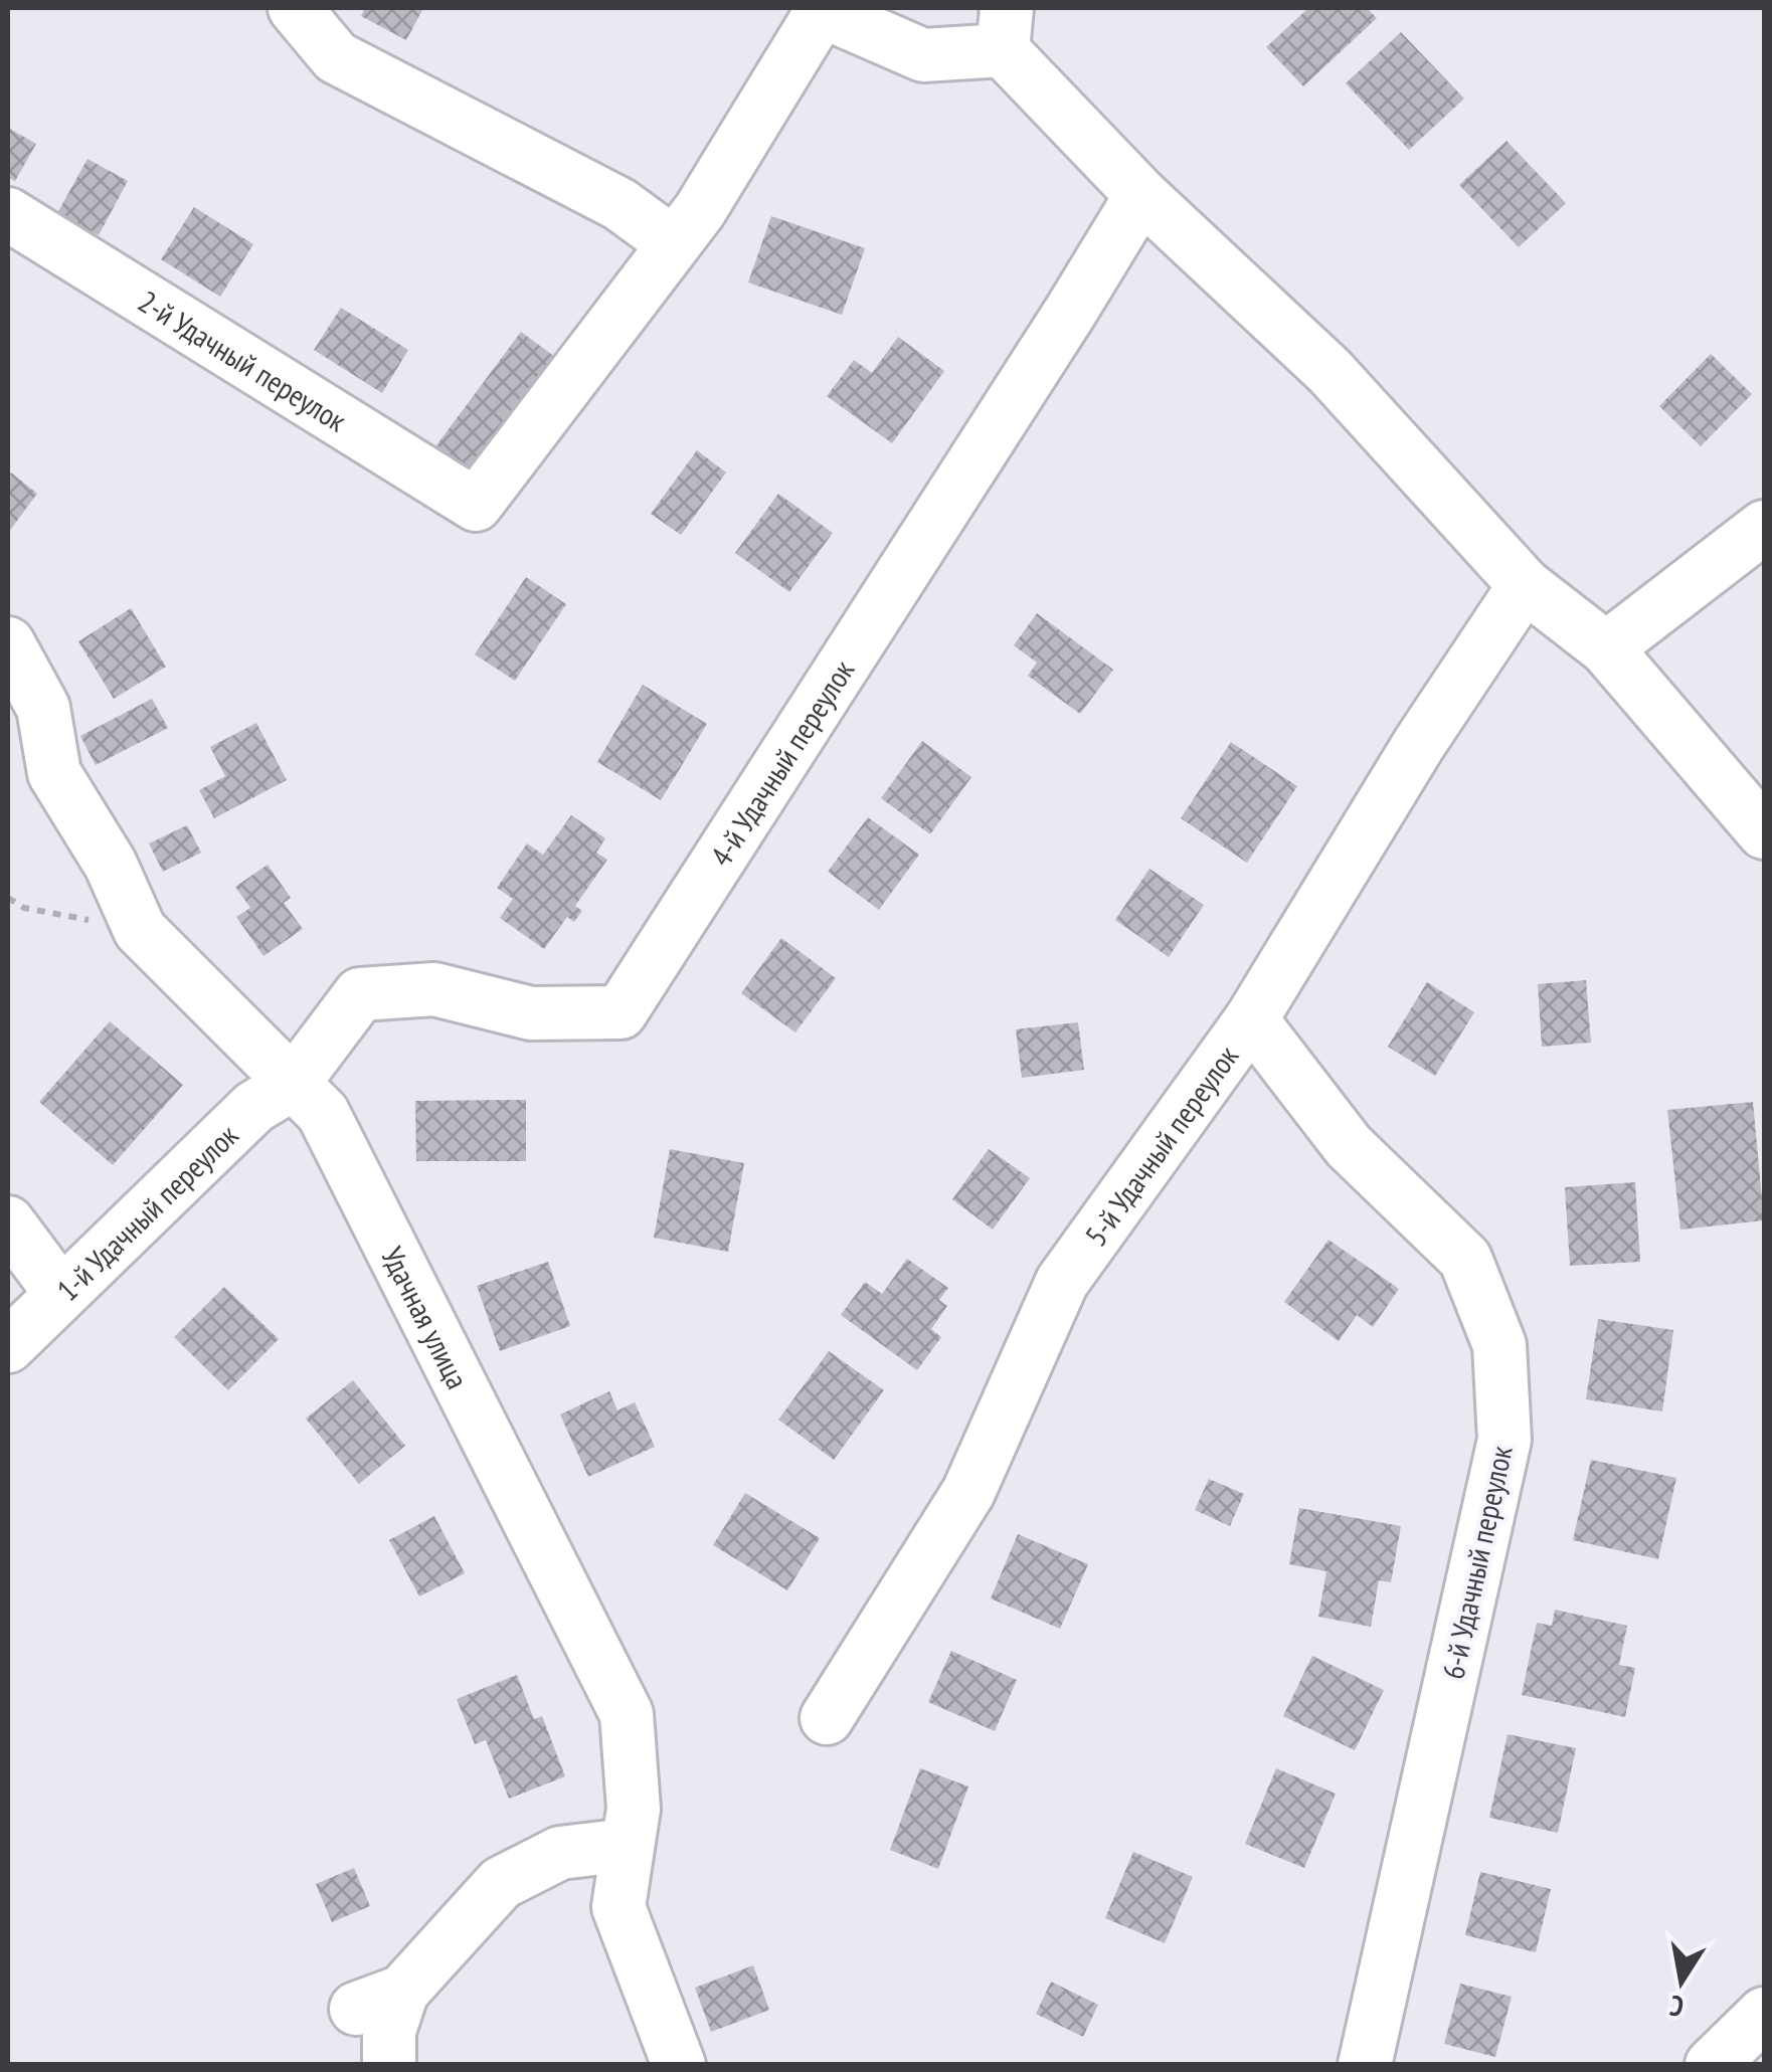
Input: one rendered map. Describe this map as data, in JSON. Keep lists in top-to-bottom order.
{
  "streets": {
    "street": [
      "2-й Удачный переулок",
      "4-й Удачный переулок",
      "5-й Удачный переулок",
      "1-й Удачный переулок",
      "Удачная улица",
      "6-й Удачный переулок"
    ]
  },
  "crossings": [
    ["4-й Удачный переулок", "1-й Удачный переулок"],
    ["4-й Удачный переулок", "Удачная улица"],
    ["5-й Удачный переулок", "6-й Удачный переулок"],
    ["1-й Удачный переулок", "Удачная улица"]
  ],
  "north": "bottom"
}
